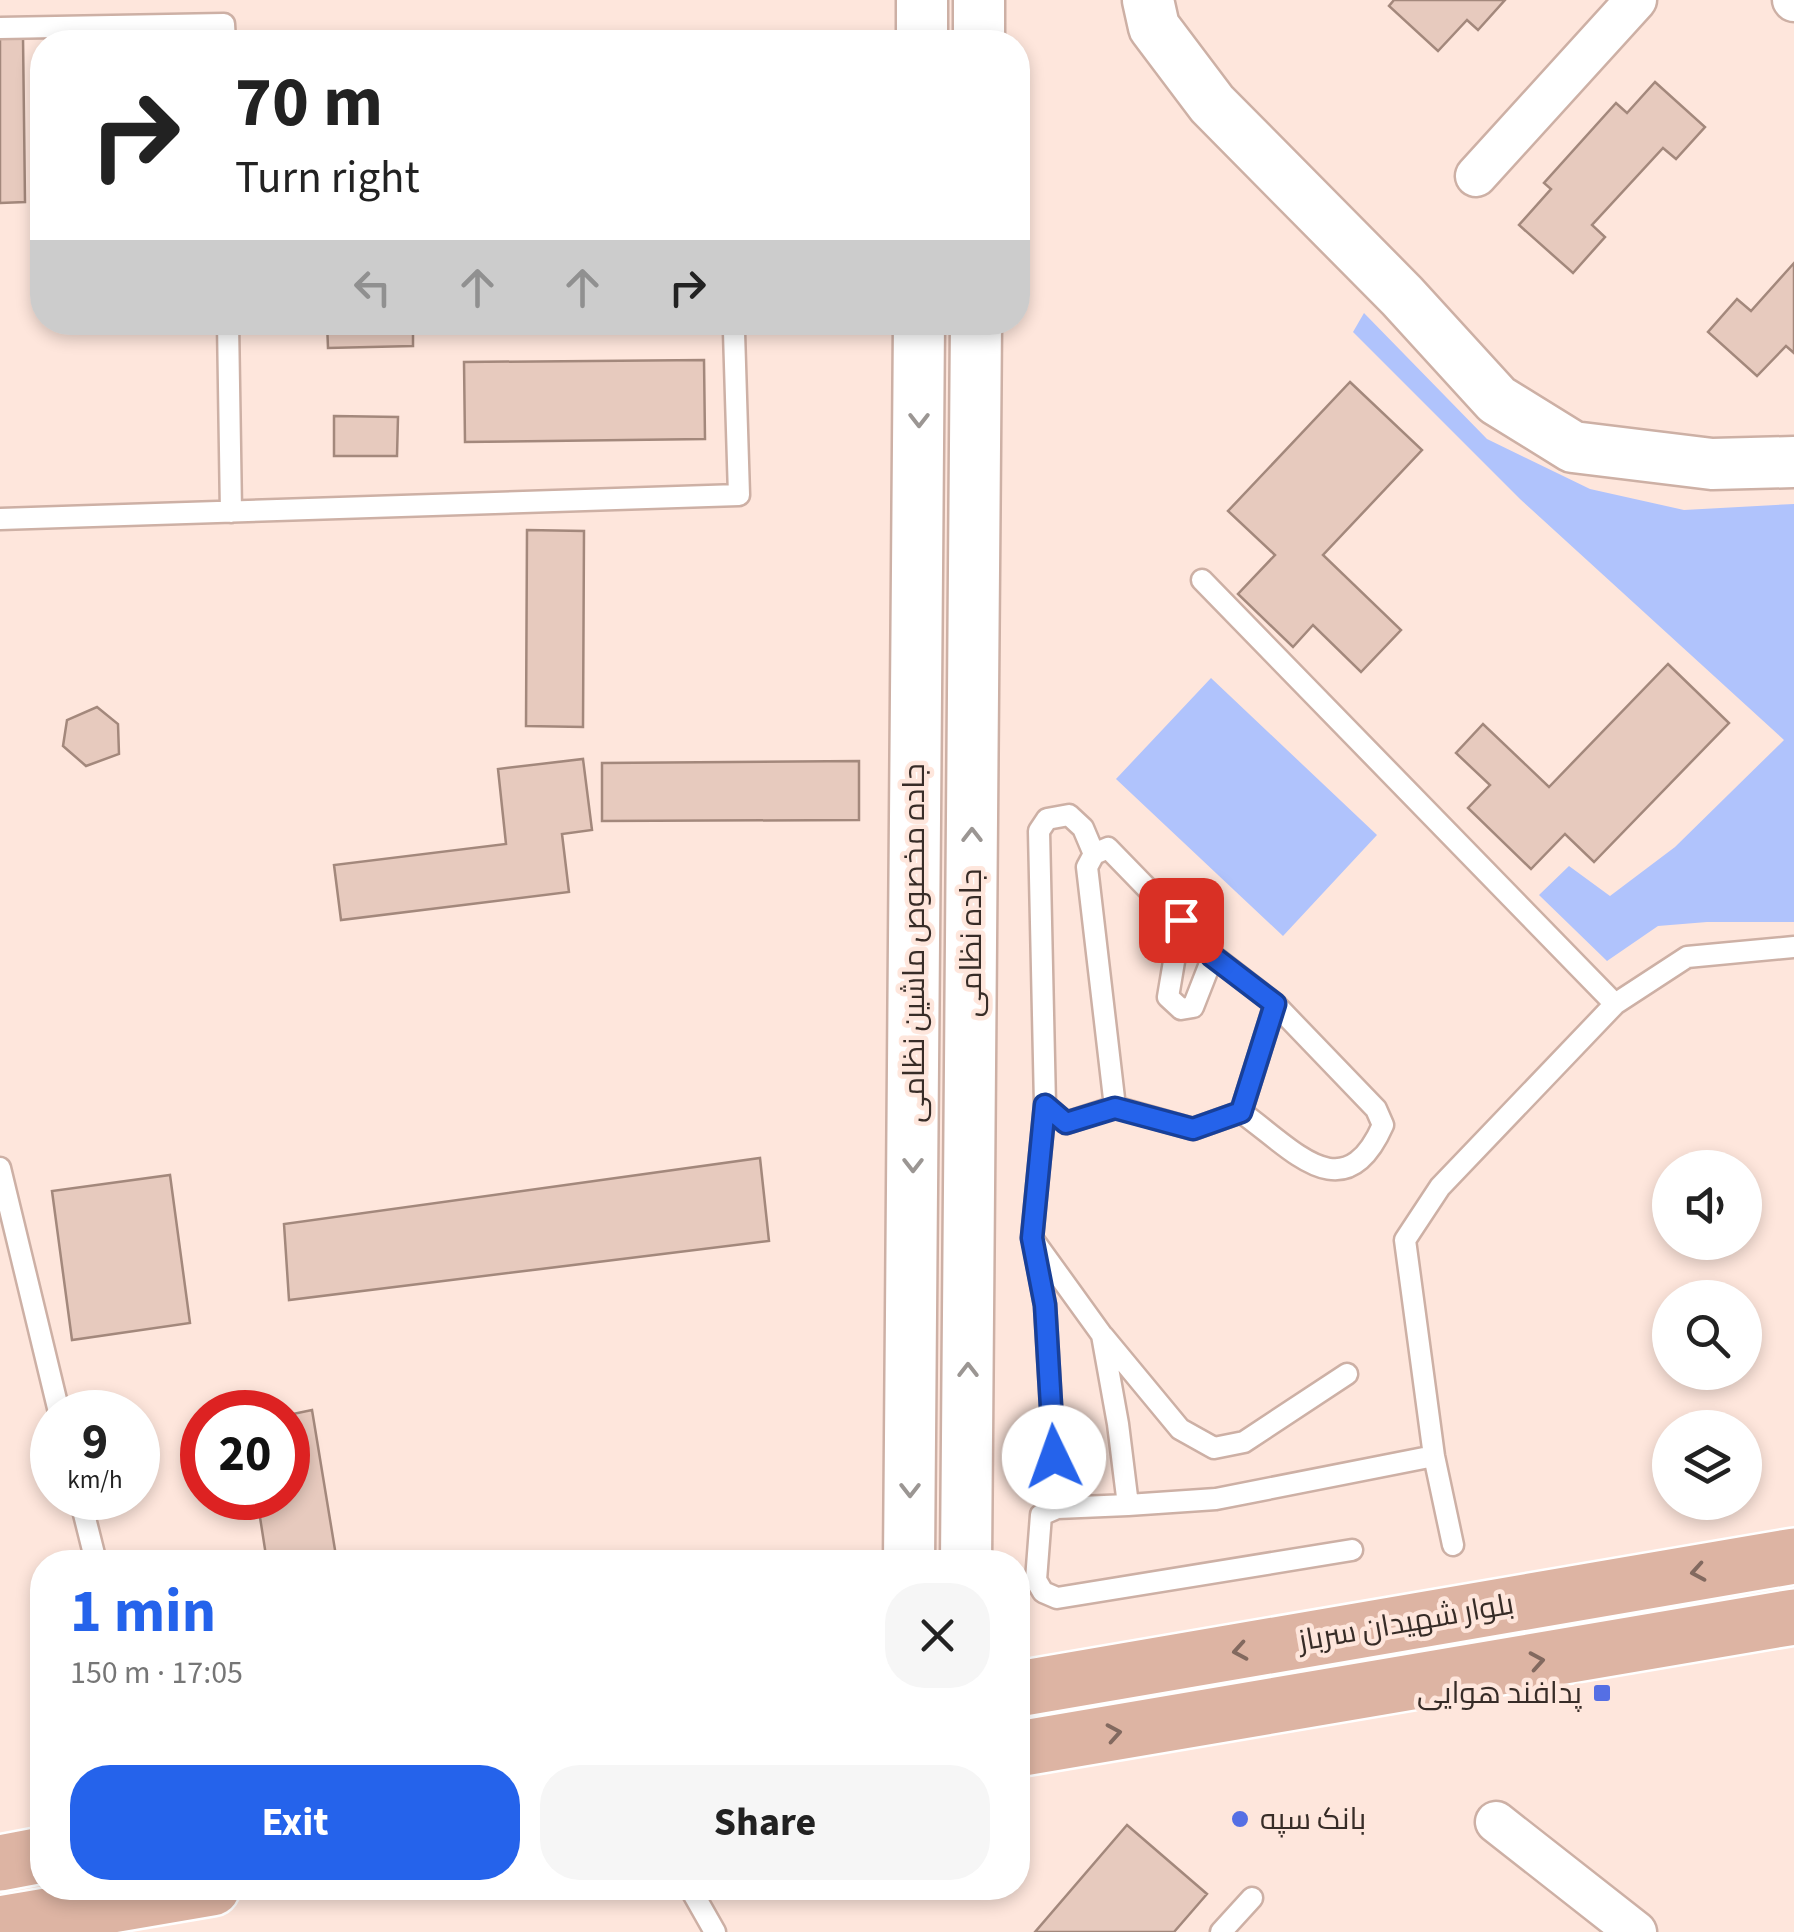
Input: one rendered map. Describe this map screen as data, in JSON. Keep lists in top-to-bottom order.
{
  "streets": {
    "main road": ["بلوار شهیدان سرباز"],
    "street": ["جاده مخصوص ماشین نظامی", "جاده نظامی"]
  },
  "one_way": ["جاده مخصوص ماشین نظامی", "جاده نظامی"],
  "places": {
    "transit": ["پدافند هوایی"],
    "other": ["بانک سپه"]
  },
  "page": {
    "turn": ["70 m", "Turn right"],
    "speed": "9 km/h",
    "limit": "20",
    "heading": ["1 min", "150 m · 17:05"],
    "buttons": ["Exit", "Share"]
  }
}
